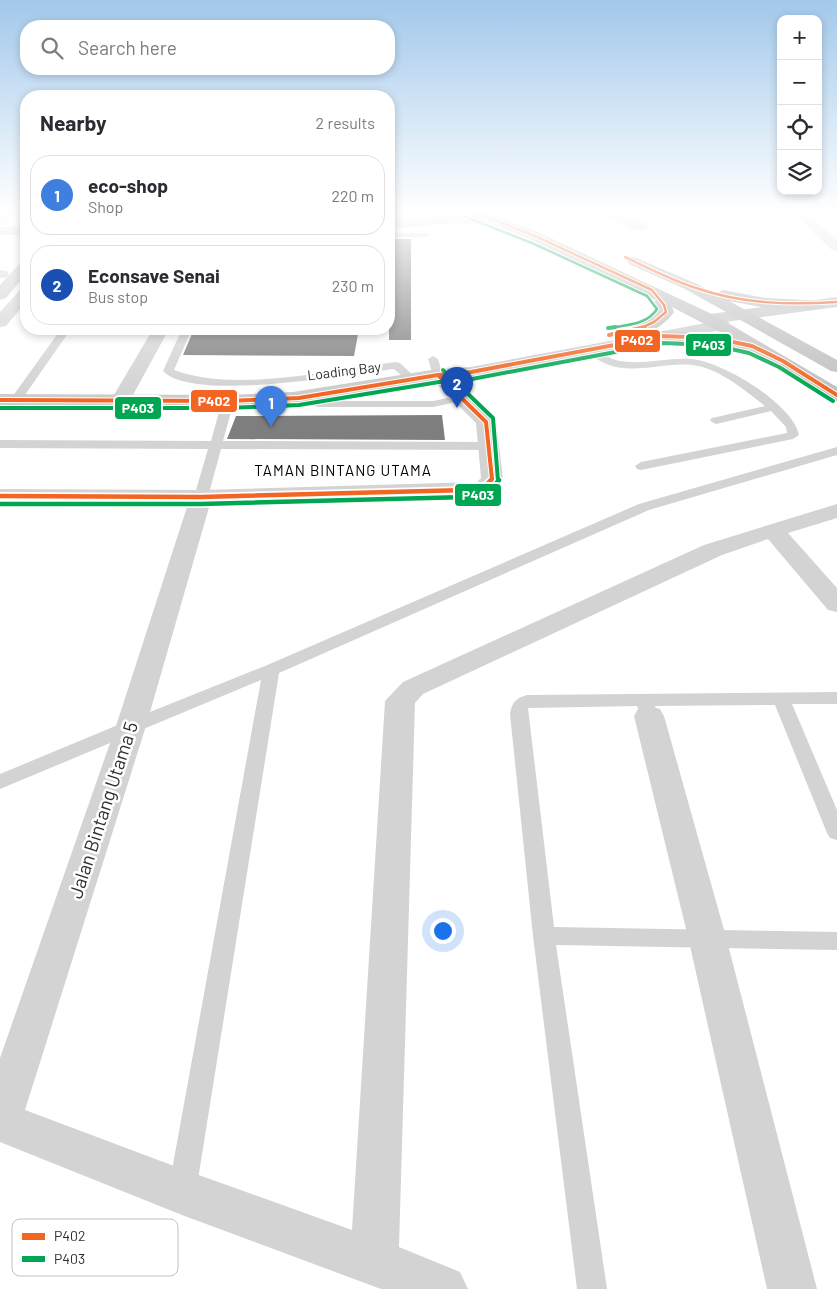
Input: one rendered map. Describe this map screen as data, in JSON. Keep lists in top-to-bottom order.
{
  "streets": {
    "street": ["Jalan Bintang Utama 5"],
    "lane": ["Loading Bay"]
  },
  "districts": ["TAMAN BINTANG UTAMA"],
  "lines": ["transit line P402", "transit line P403"],
  "legend": ["P402", "P403"],
  "page": {
    "map_buttons": ["+", "−"],
    "search": "Search here",
    "heading": ["Nearby", "2 results"],
    "list": [
      {
        "mark": "1",
        "name": "eco-shop",
        "note": "Shop",
        "value": "220 m"
      },
      {
        "mark": "2",
        "name": "Econsave Senai",
        "note": "Bus stop",
        "value": "230 m"
      }
    ],
    "pins": ["2", "1"]
  }
}
